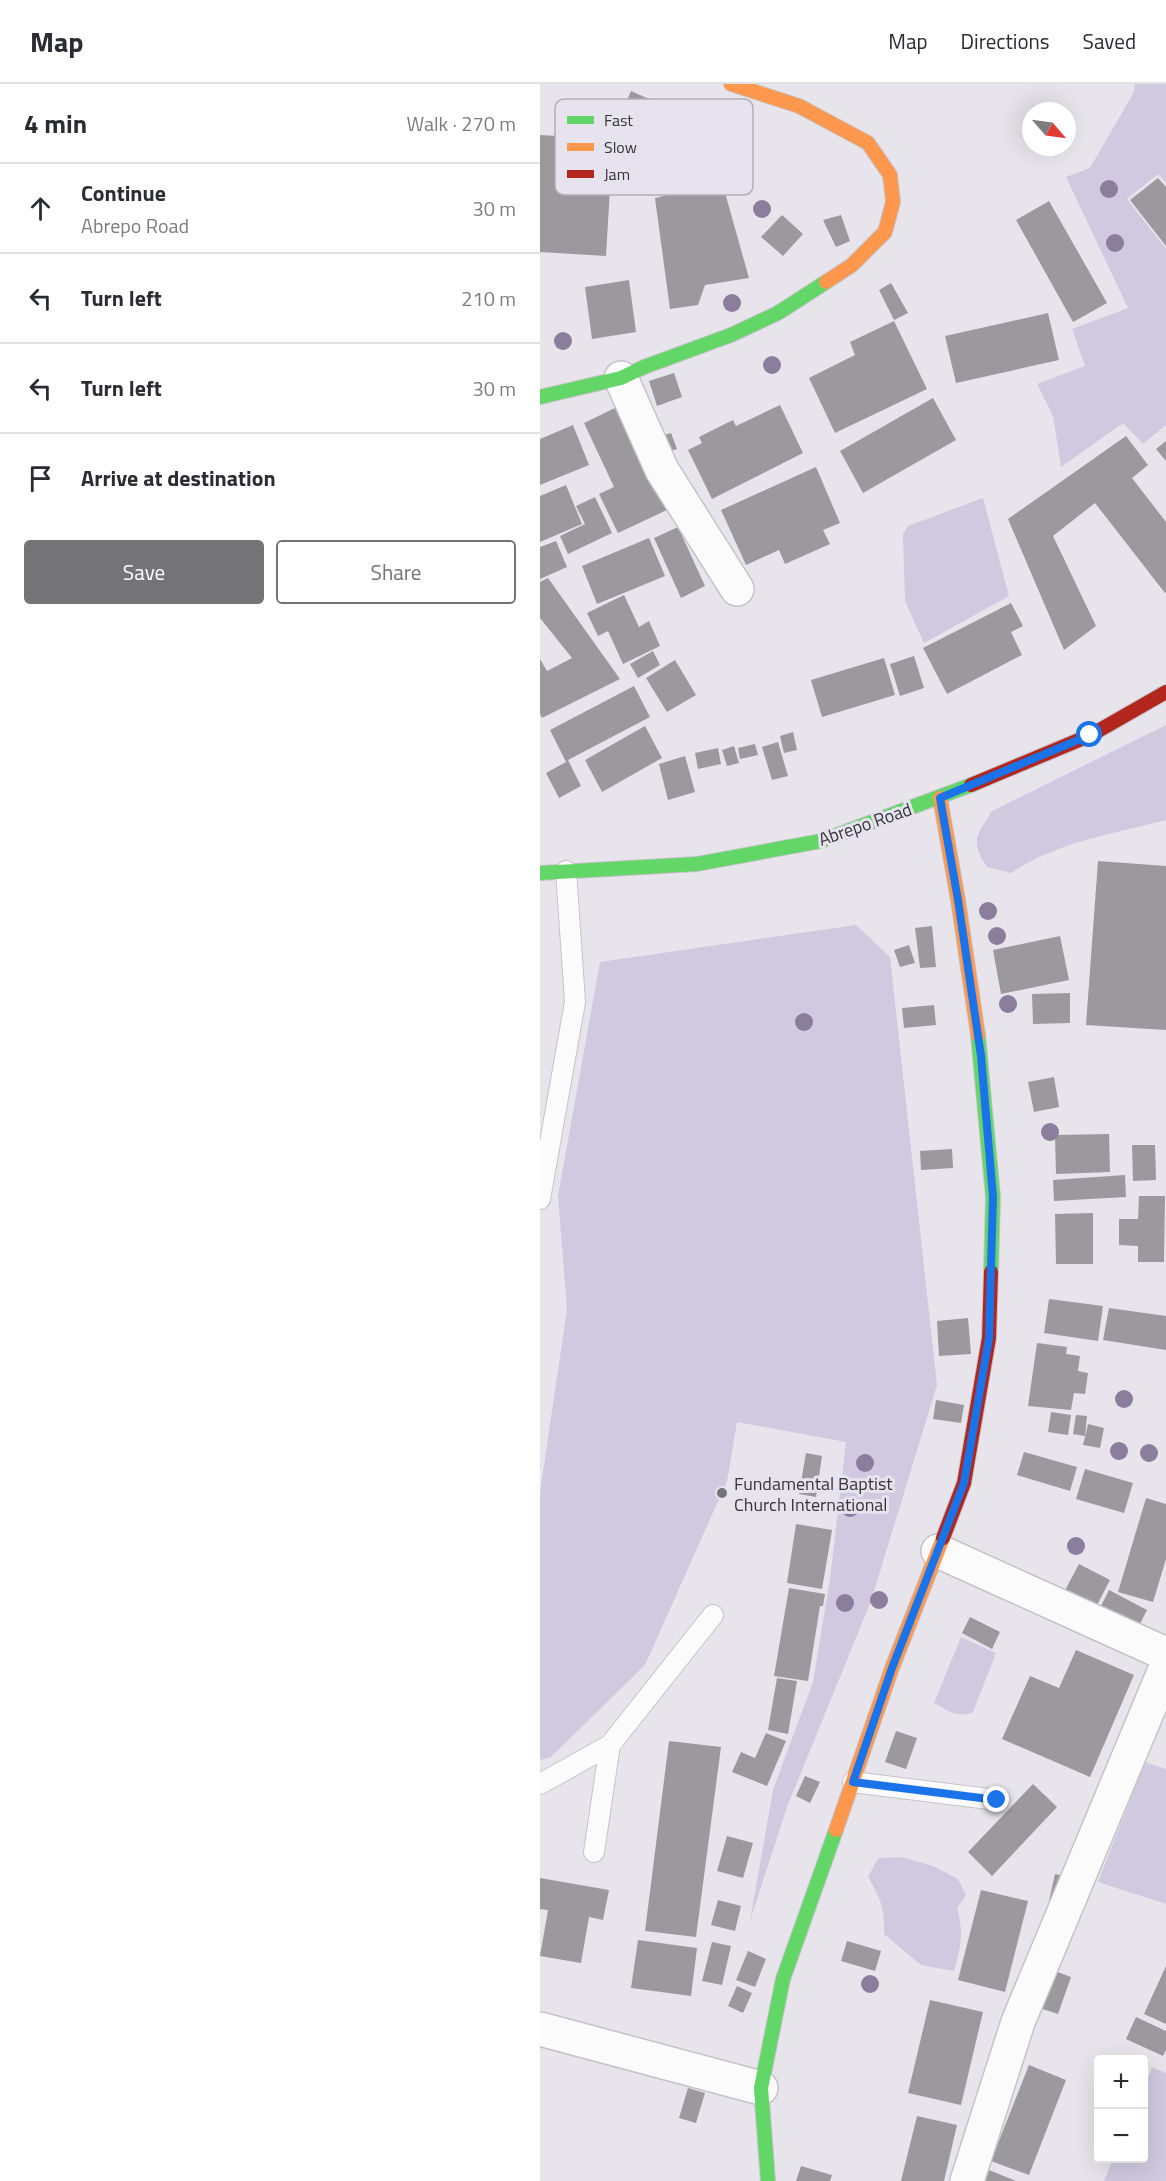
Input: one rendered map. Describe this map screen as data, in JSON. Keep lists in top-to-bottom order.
{
  "streets": {
    "street": ["Abrepo Road"]
  },
  "places": ["Fundamental Baptist Church International"],
  "legend": ["Fast", "Slow", "Jam"],
  "north": "bottom right",
  "page": {
    "header": "Map",
    "nav": ["Map", "Directions", "Saved"],
    "heading": ["4 min", "Walk · 270 m"],
    "list": [
      ["Continue", "Abrepo Road", "30 m"],
      ["Turn left", "210 m"],
      ["Turn left", "30 m"],
      "Arrive at destination"
    ],
    "buttons": ["Save", "Share"],
    "map_buttons": ["+", "−"]
  }
}
